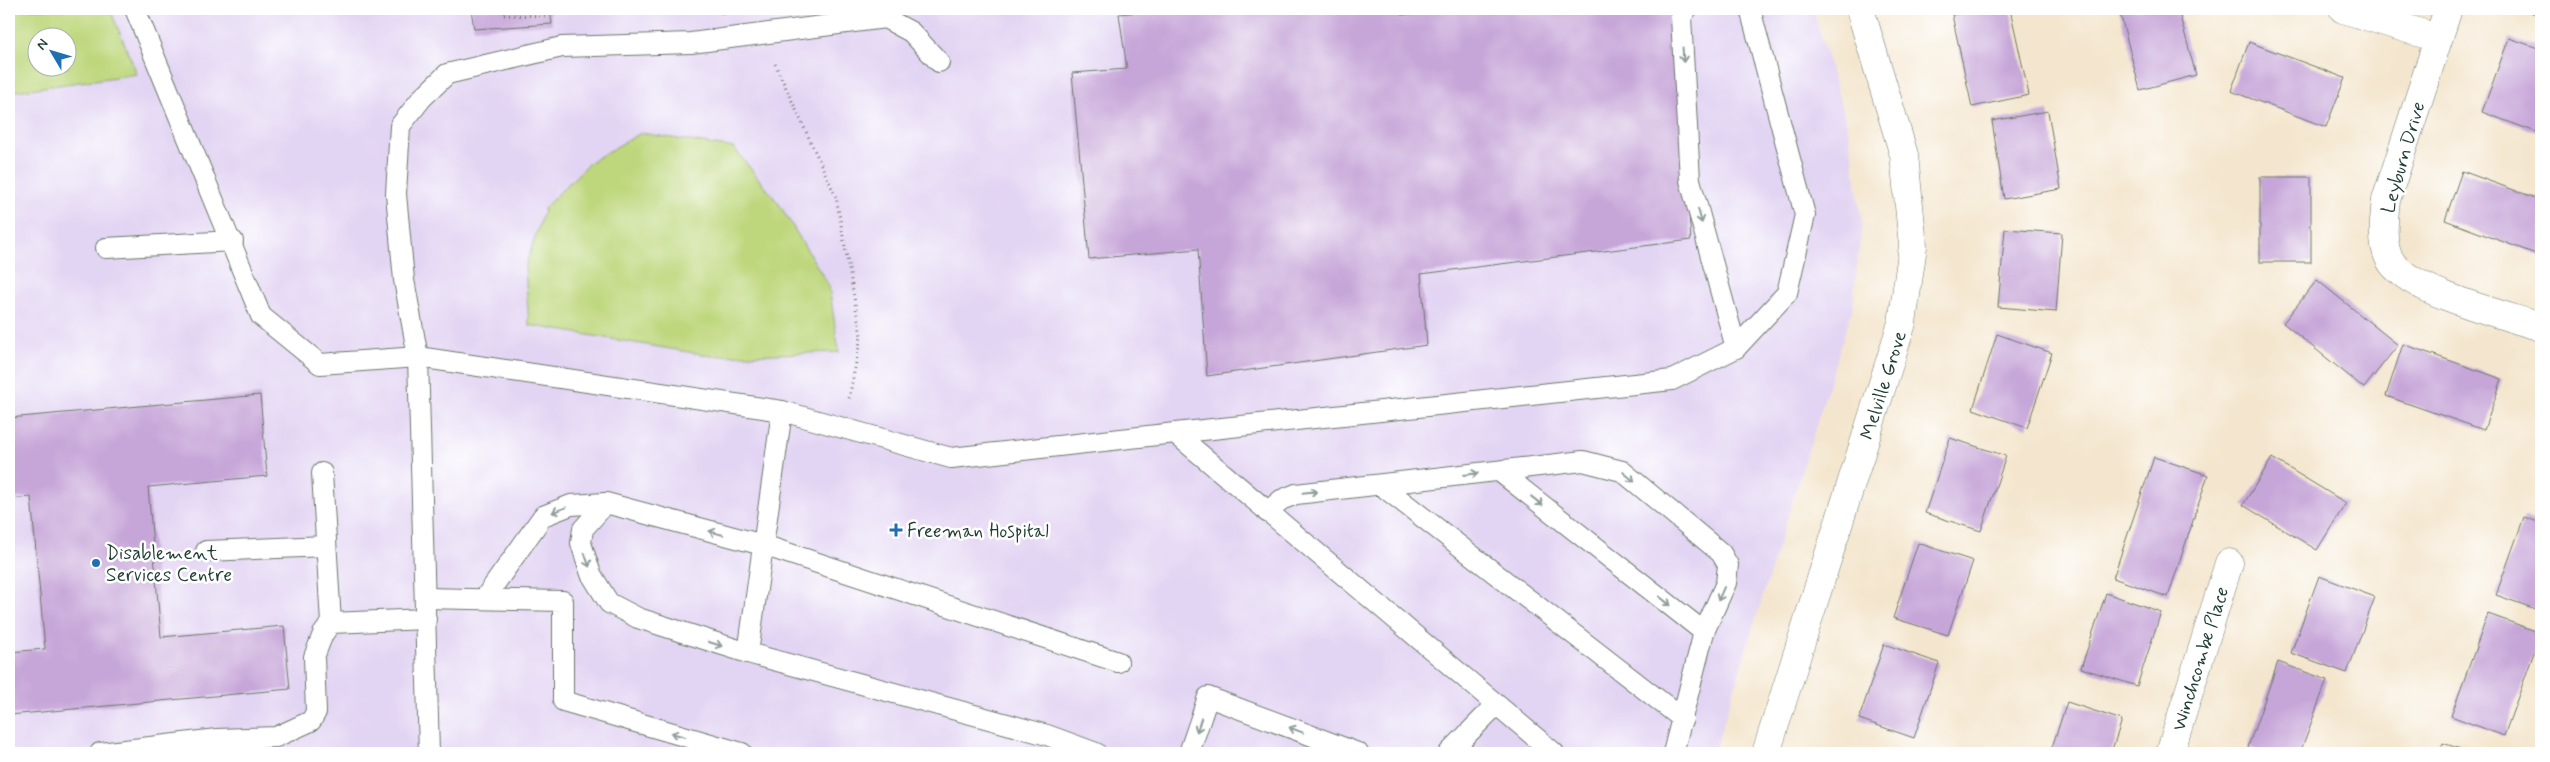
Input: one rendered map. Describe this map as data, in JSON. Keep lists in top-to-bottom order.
{
  "streets": {
    "street": ["Leyburn Drive", "Melville Grove", "Winchcombe Place"]
  },
  "places": {
    "health": ["Freeman Hospital"],
    "other": ["Disablement Services Centre"]
  },
  "north": "top left"
}
